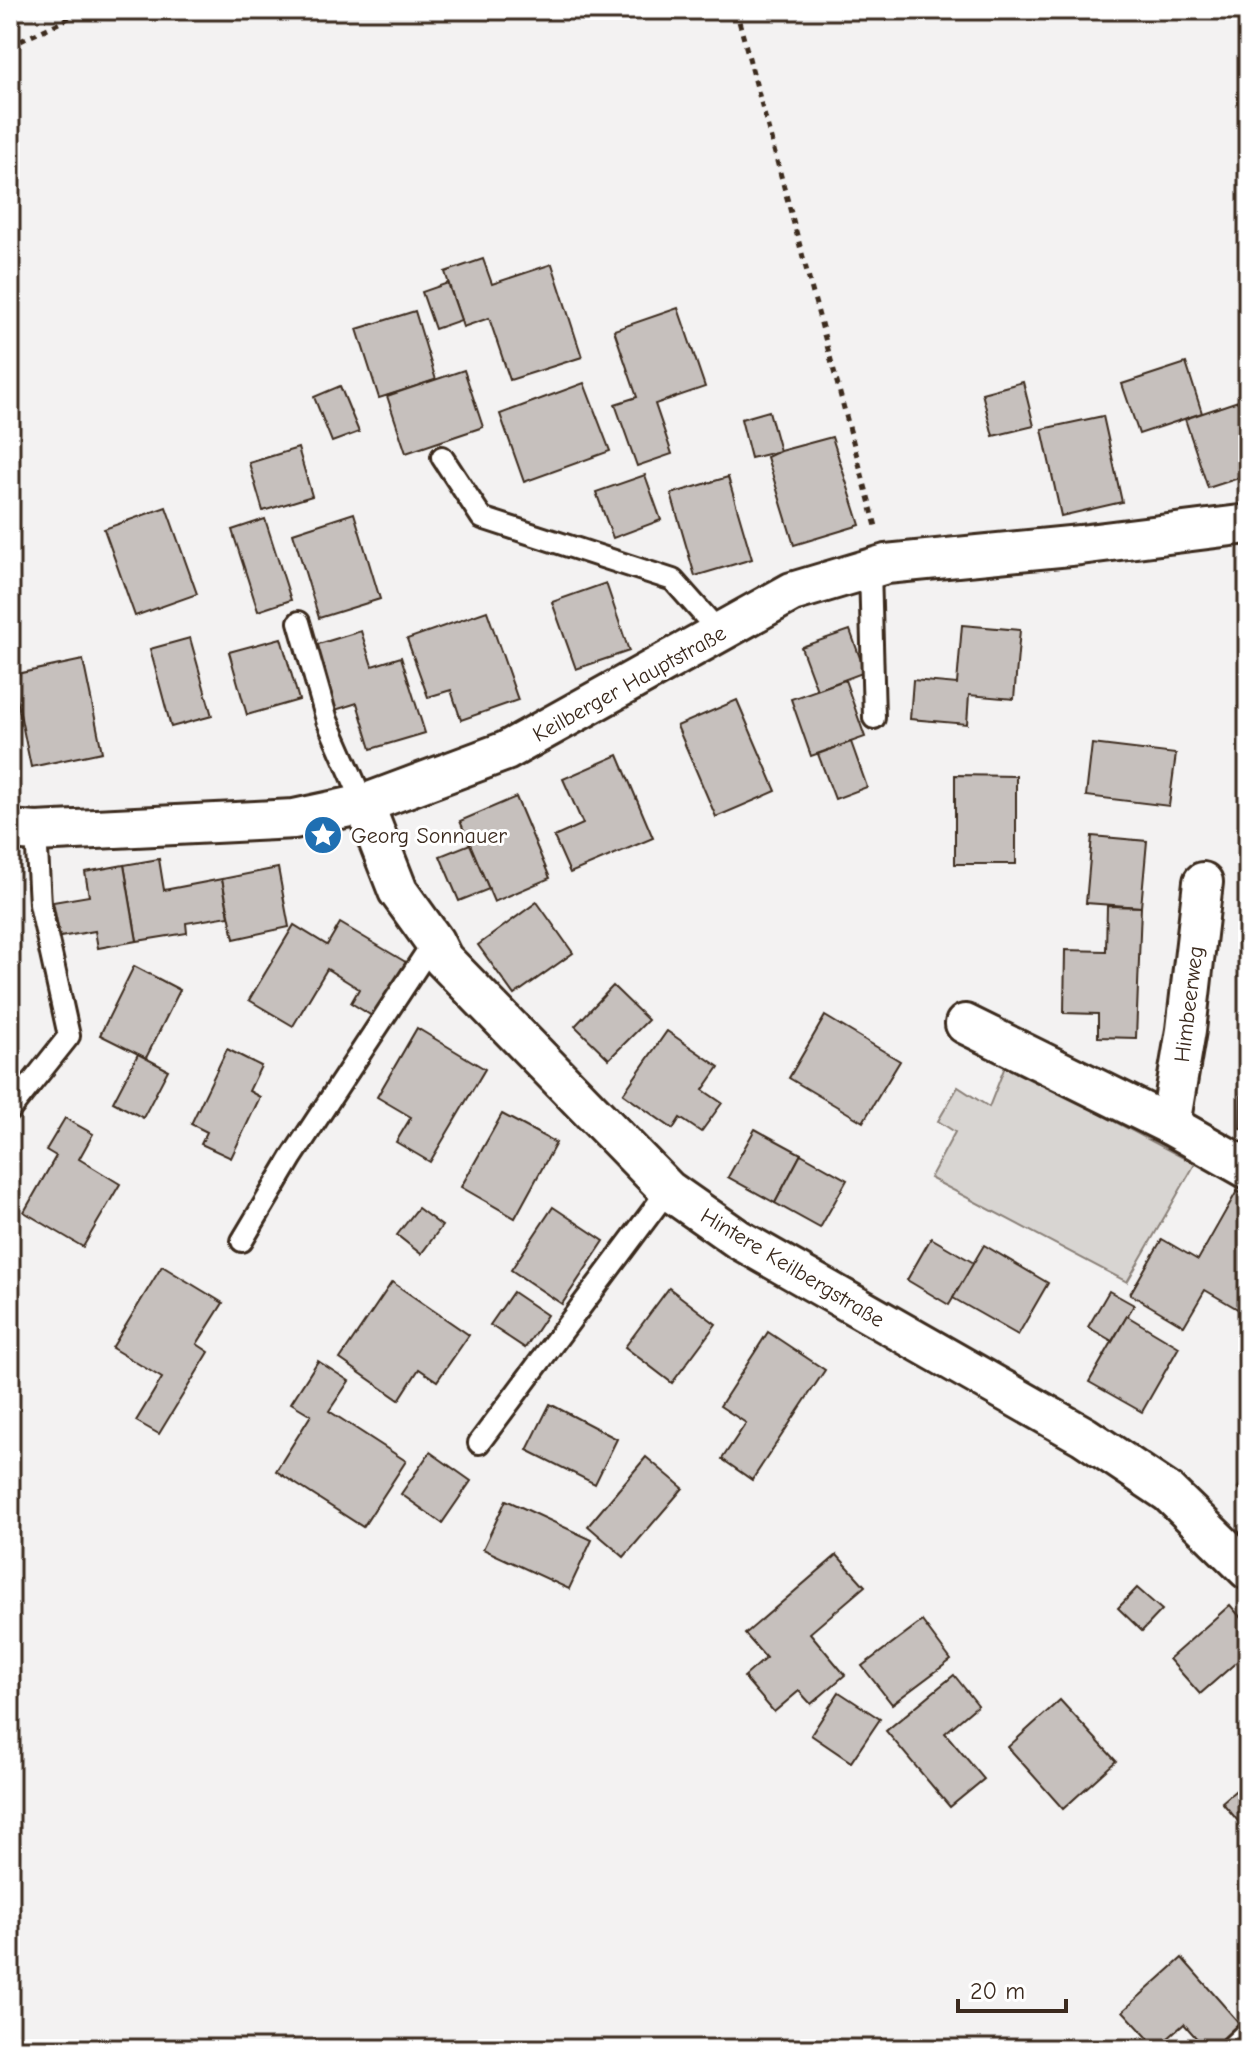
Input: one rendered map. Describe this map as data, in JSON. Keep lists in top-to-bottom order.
{
  "streets": {
    "street": ["Keilberger Hauptstraße", "Himbeerweg", "Hintere Keilbergstraße"]
  },
  "crossings": [
    ["Keilberger Hauptstraße", "Hintere Keilbergstraße"]
  ],
  "places": {
    "place": ["Georg Sonnauer"]
  },
  "scale_bar": "20 m"
}
